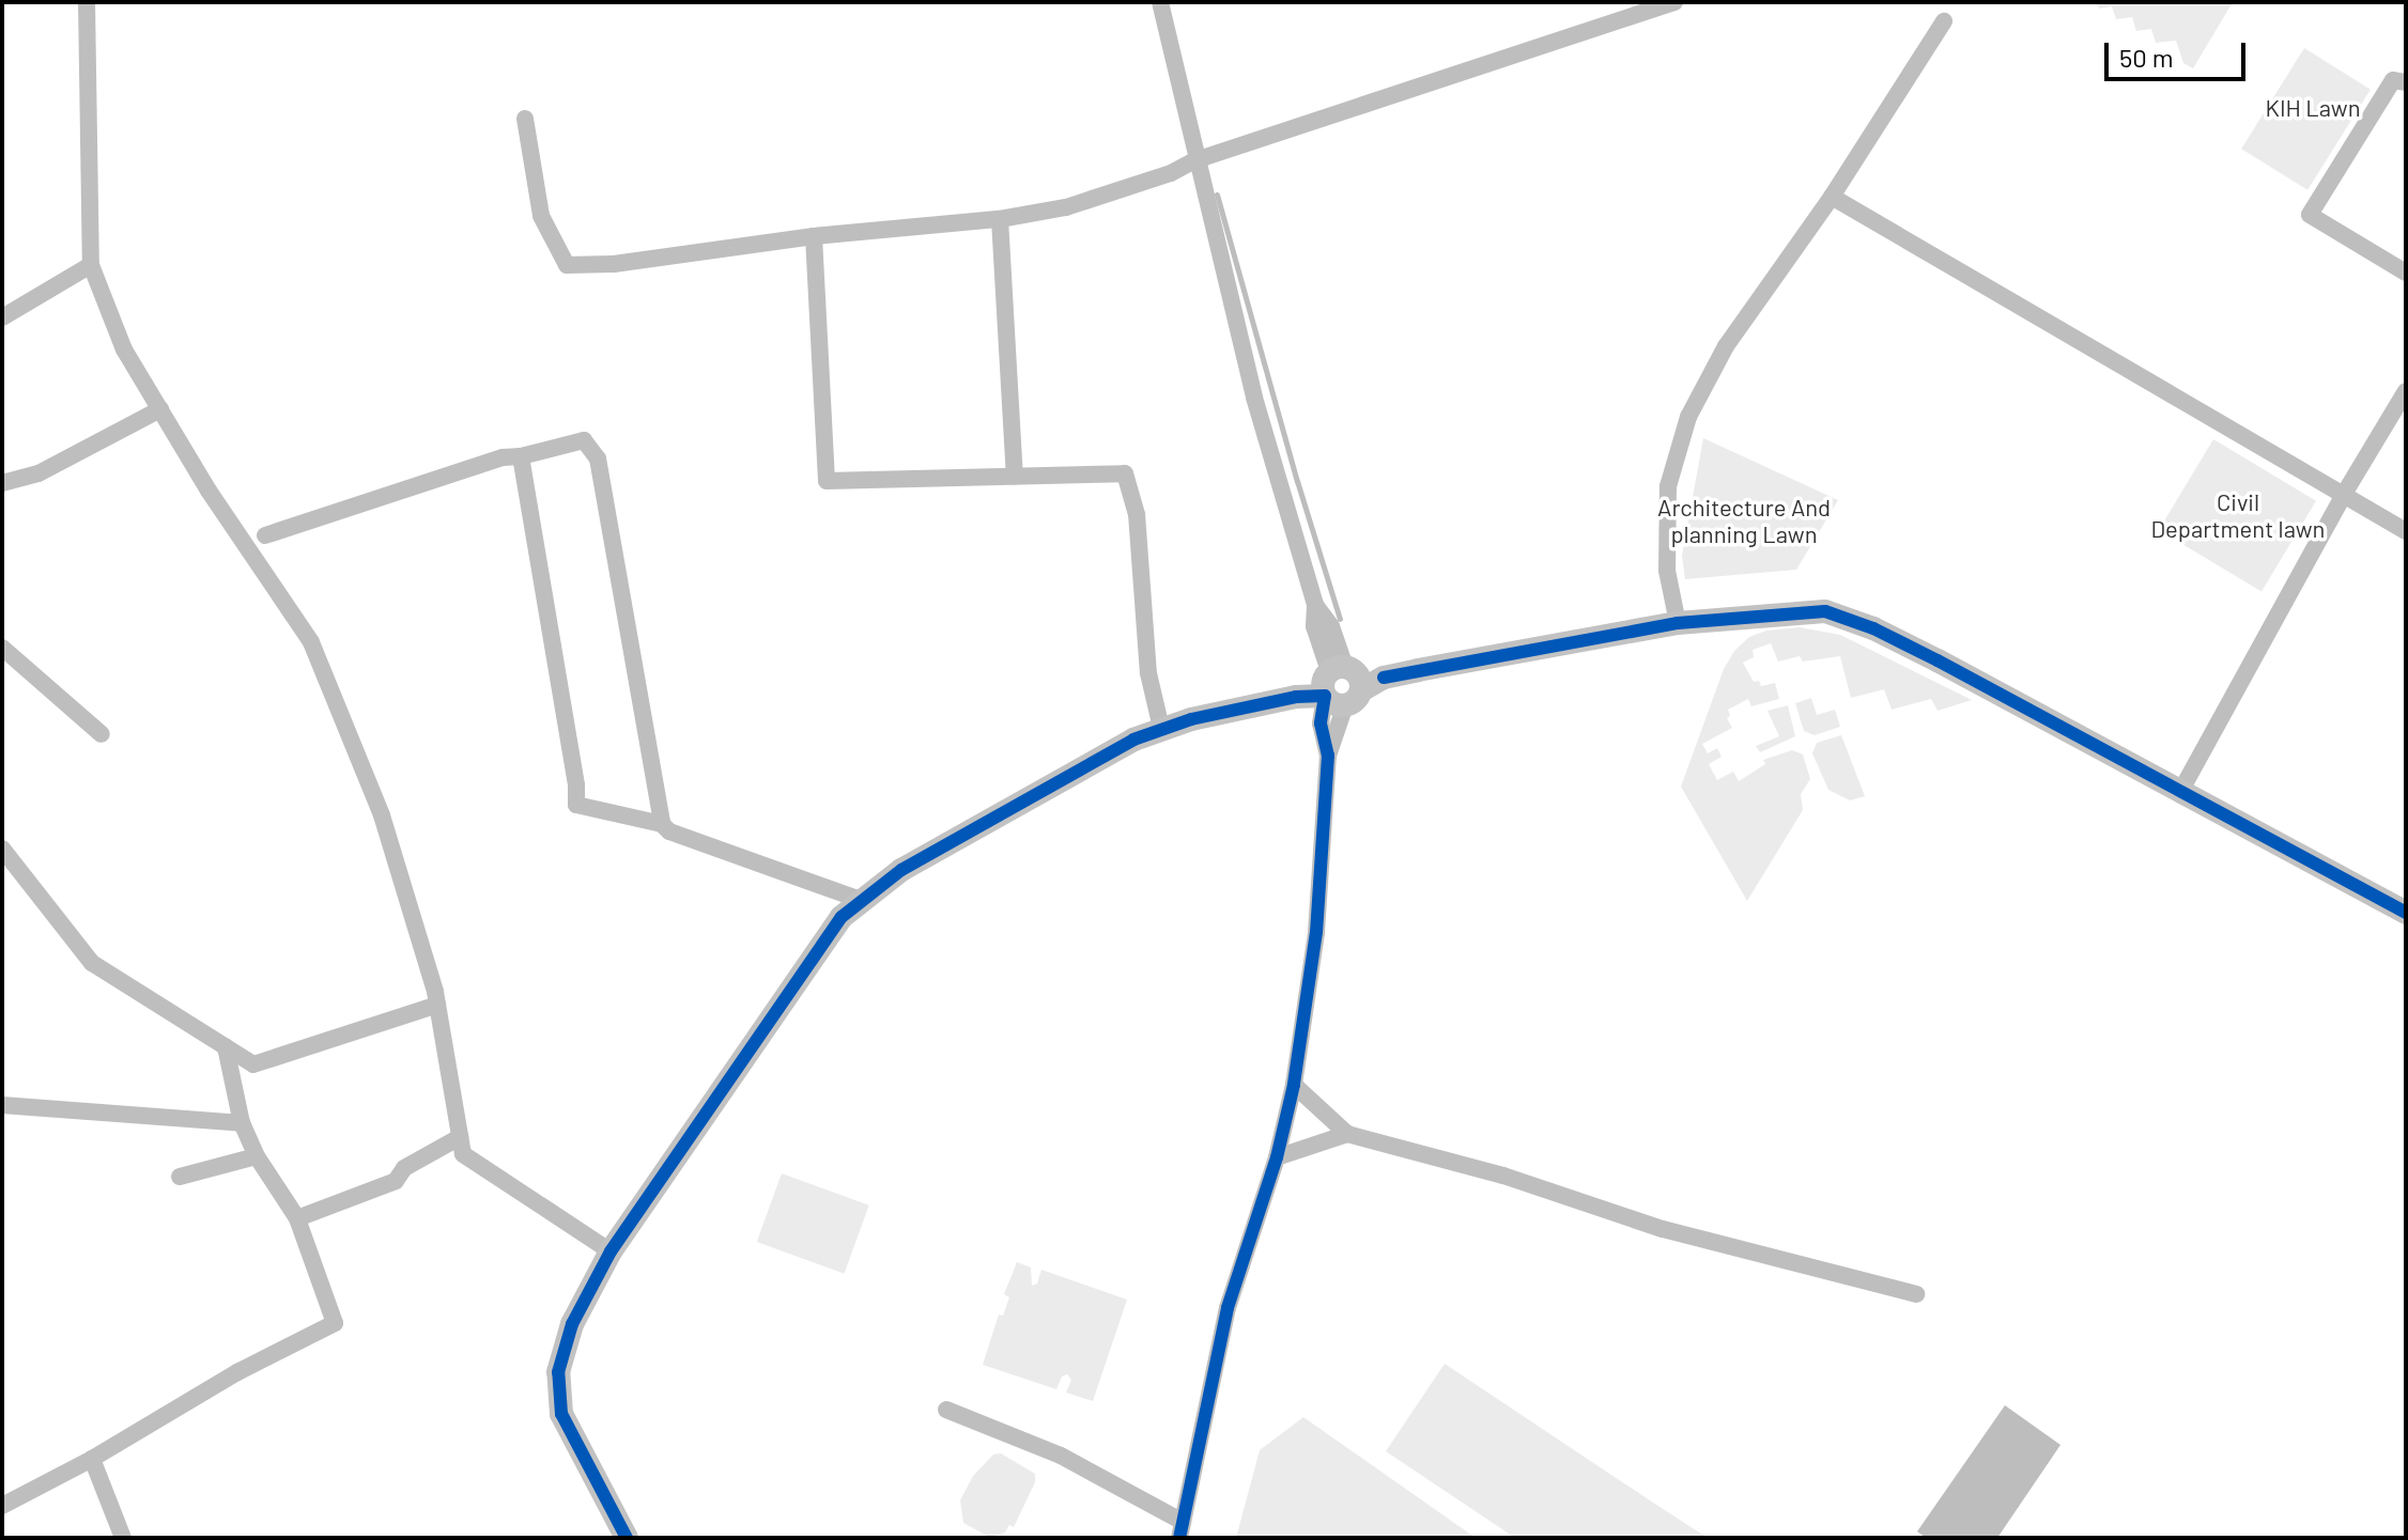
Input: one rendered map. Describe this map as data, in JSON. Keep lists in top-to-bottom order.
{
  "parks": ["KIH Lawn", "Civil Department lawn", "Architecture And planning Lawn"],
  "scale_bar": "50 m"
}
